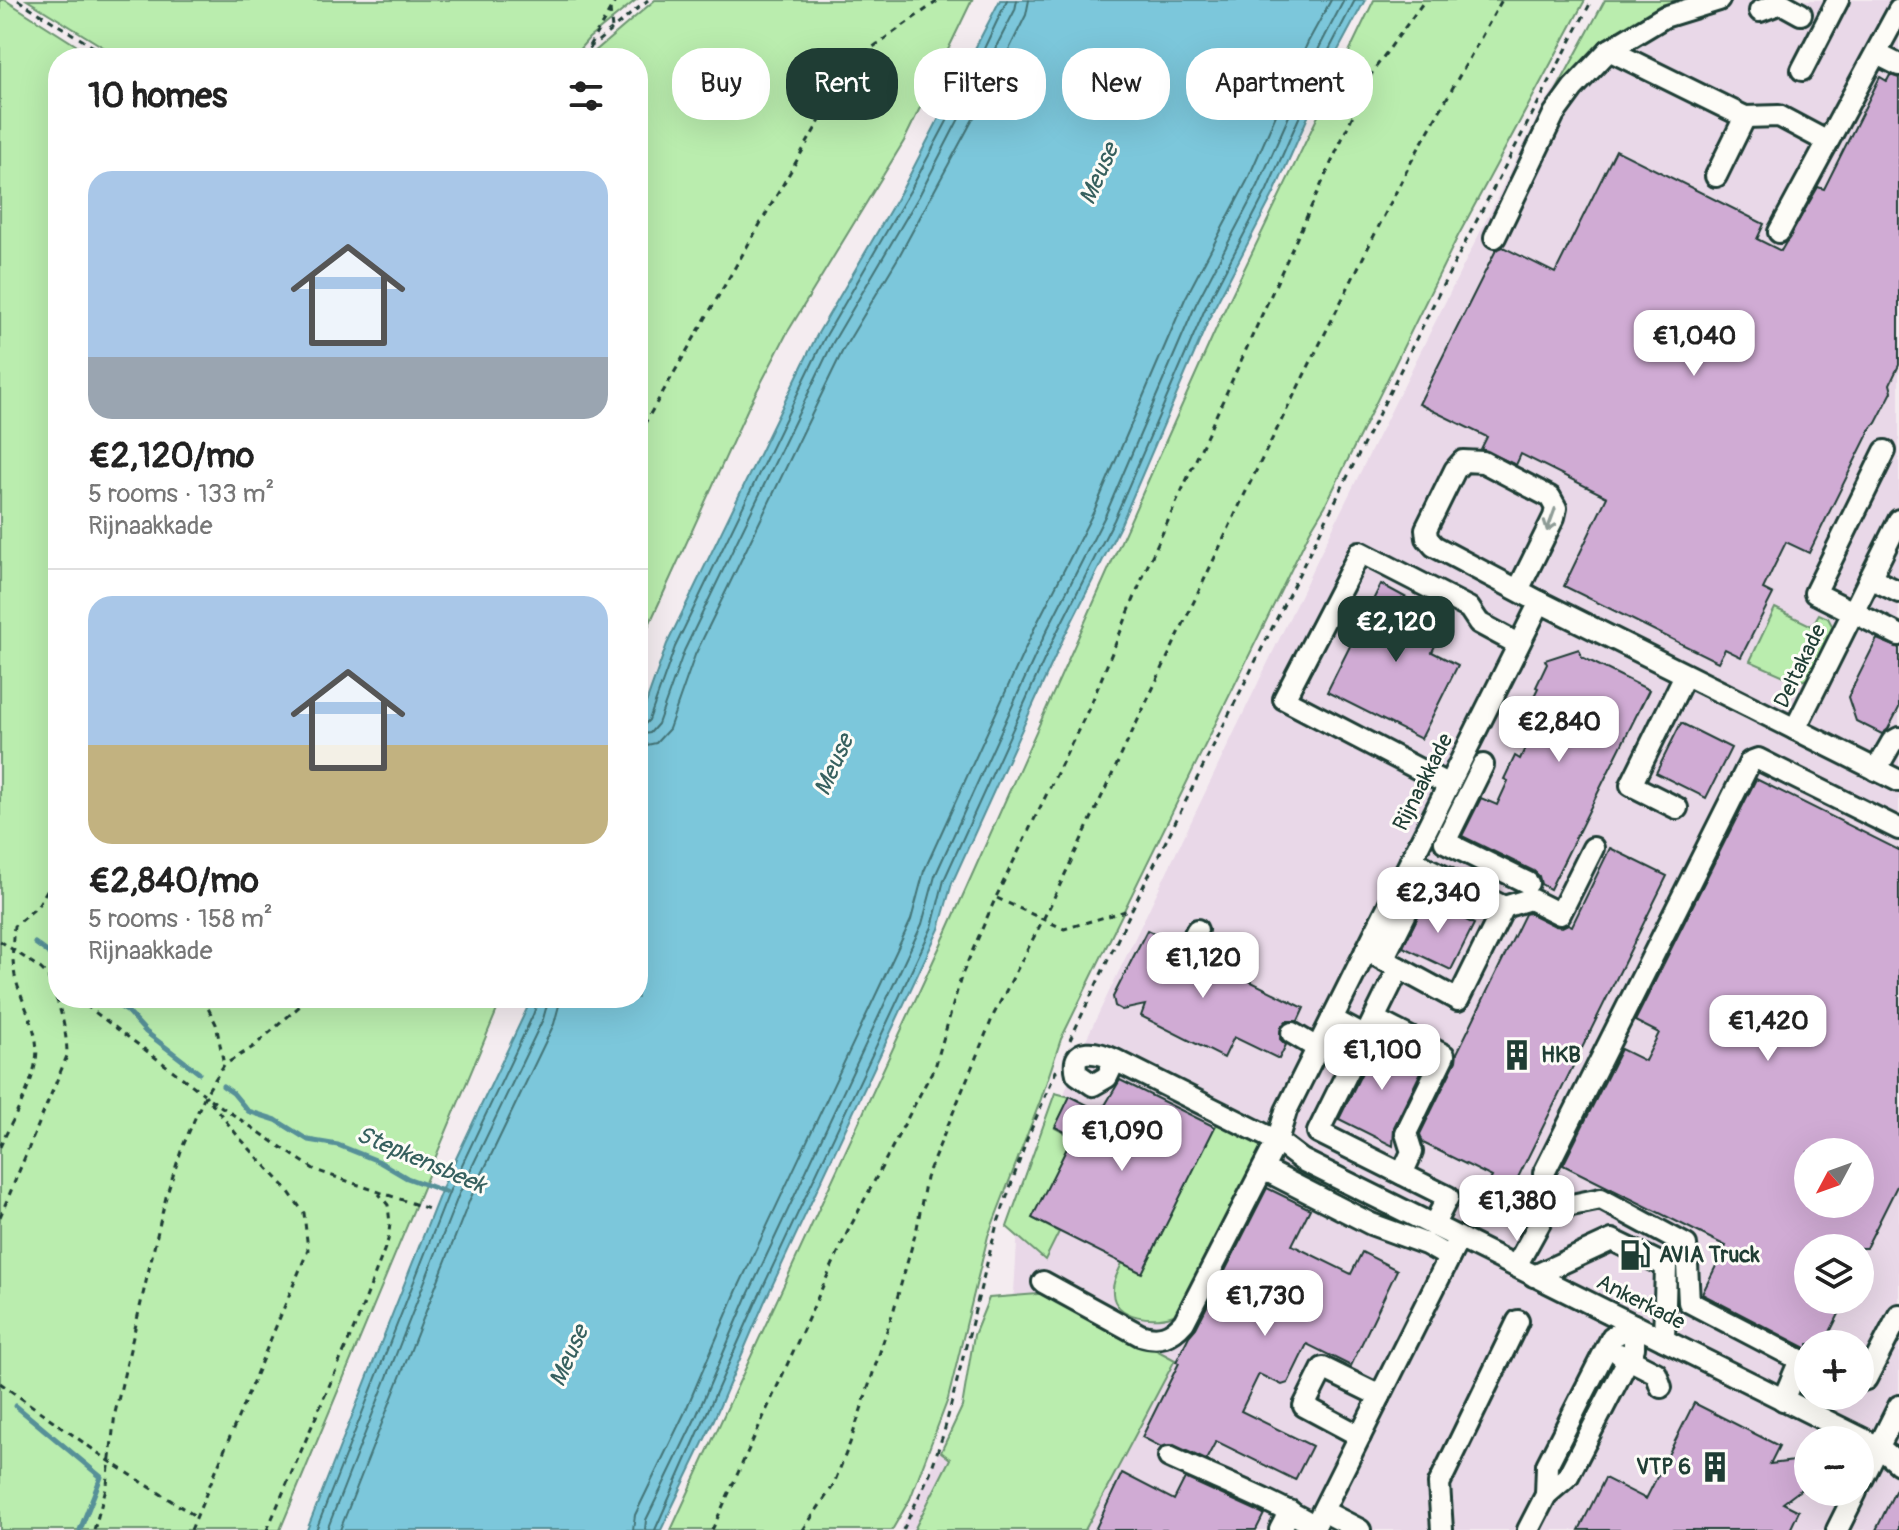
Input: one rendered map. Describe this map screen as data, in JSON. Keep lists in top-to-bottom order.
{
  "streets": {
    "street": ["Deltakade", "Rijnaakkade", "Ankerkade"]
  },
  "water": ["Meuse", "Stepkensbeek"],
  "places": {
    "building": ["HKB", "VTP 6"],
    "fuel station": ["AVIA Truck"]
  },
  "north": "bottom left",
  "page": {
    "chip": [
      "Buy",
      "Rent",
      "Filters",
      "New",
      "Apartment"
    ],
    "heading": "10 homes",
    "list": [
      {
        "name": "€2,120/mo",
        "note": "5 rooms · 133 m² · Rijnaakkade"
      },
      {
        "name": "€2,840/mo",
        "note": "5 rooms · 158 m² · Rijnaakkade"
      }
    ],
    "price": [
      "€1,040",
      "€2,120",
      "€2,840",
      "€2,340",
      "€1,120",
      "€1,420",
      "€1,100",
      "€1,090",
      "€1,380",
      "€1,730"
    ],
    "map_buttons": ["+", "−"]
  }
}
